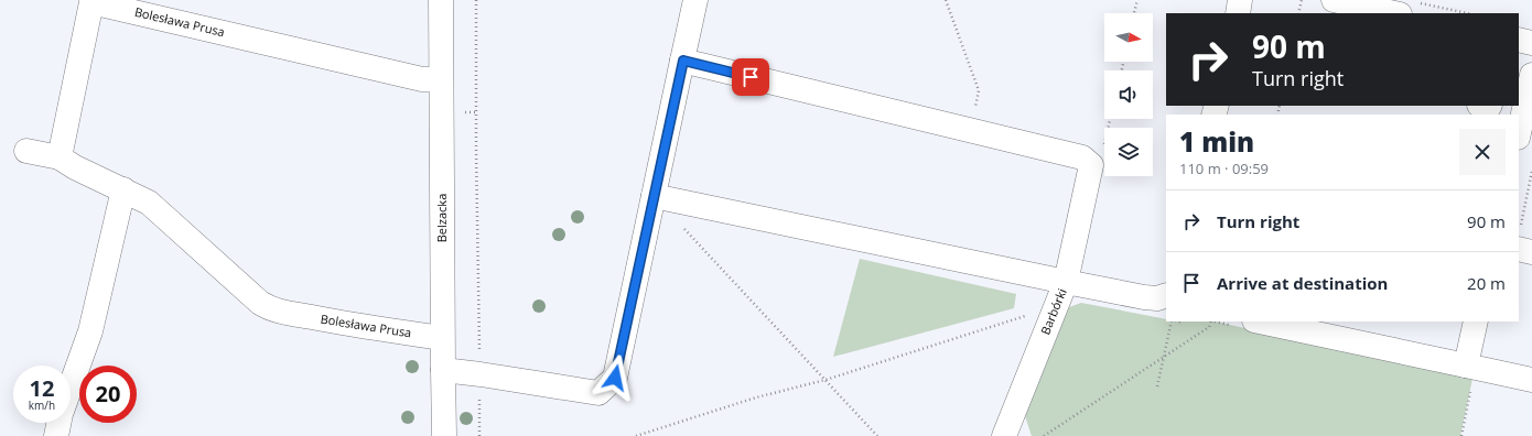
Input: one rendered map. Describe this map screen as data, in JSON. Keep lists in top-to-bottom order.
{
  "streets": {
    "street": ["Bolesława Prusa", "Belzacka", "Barbórki"]
  },
  "crossings": [
    ["Bolesława Prusa", "Belzacka"]
  ],
  "north": "right",
  "page": {
    "turn": ["90 m", "Turn right"],
    "heading": ["1 min", "110 m · 09:59"],
    "list": [
      {
        "name": "Turn right",
        "value": "90 m"
      },
      {
        "name": "Arrive at destination",
        "value": "20 m"
      }
    ],
    "speed": "12 km/h",
    "limit": "20"
  }
}
